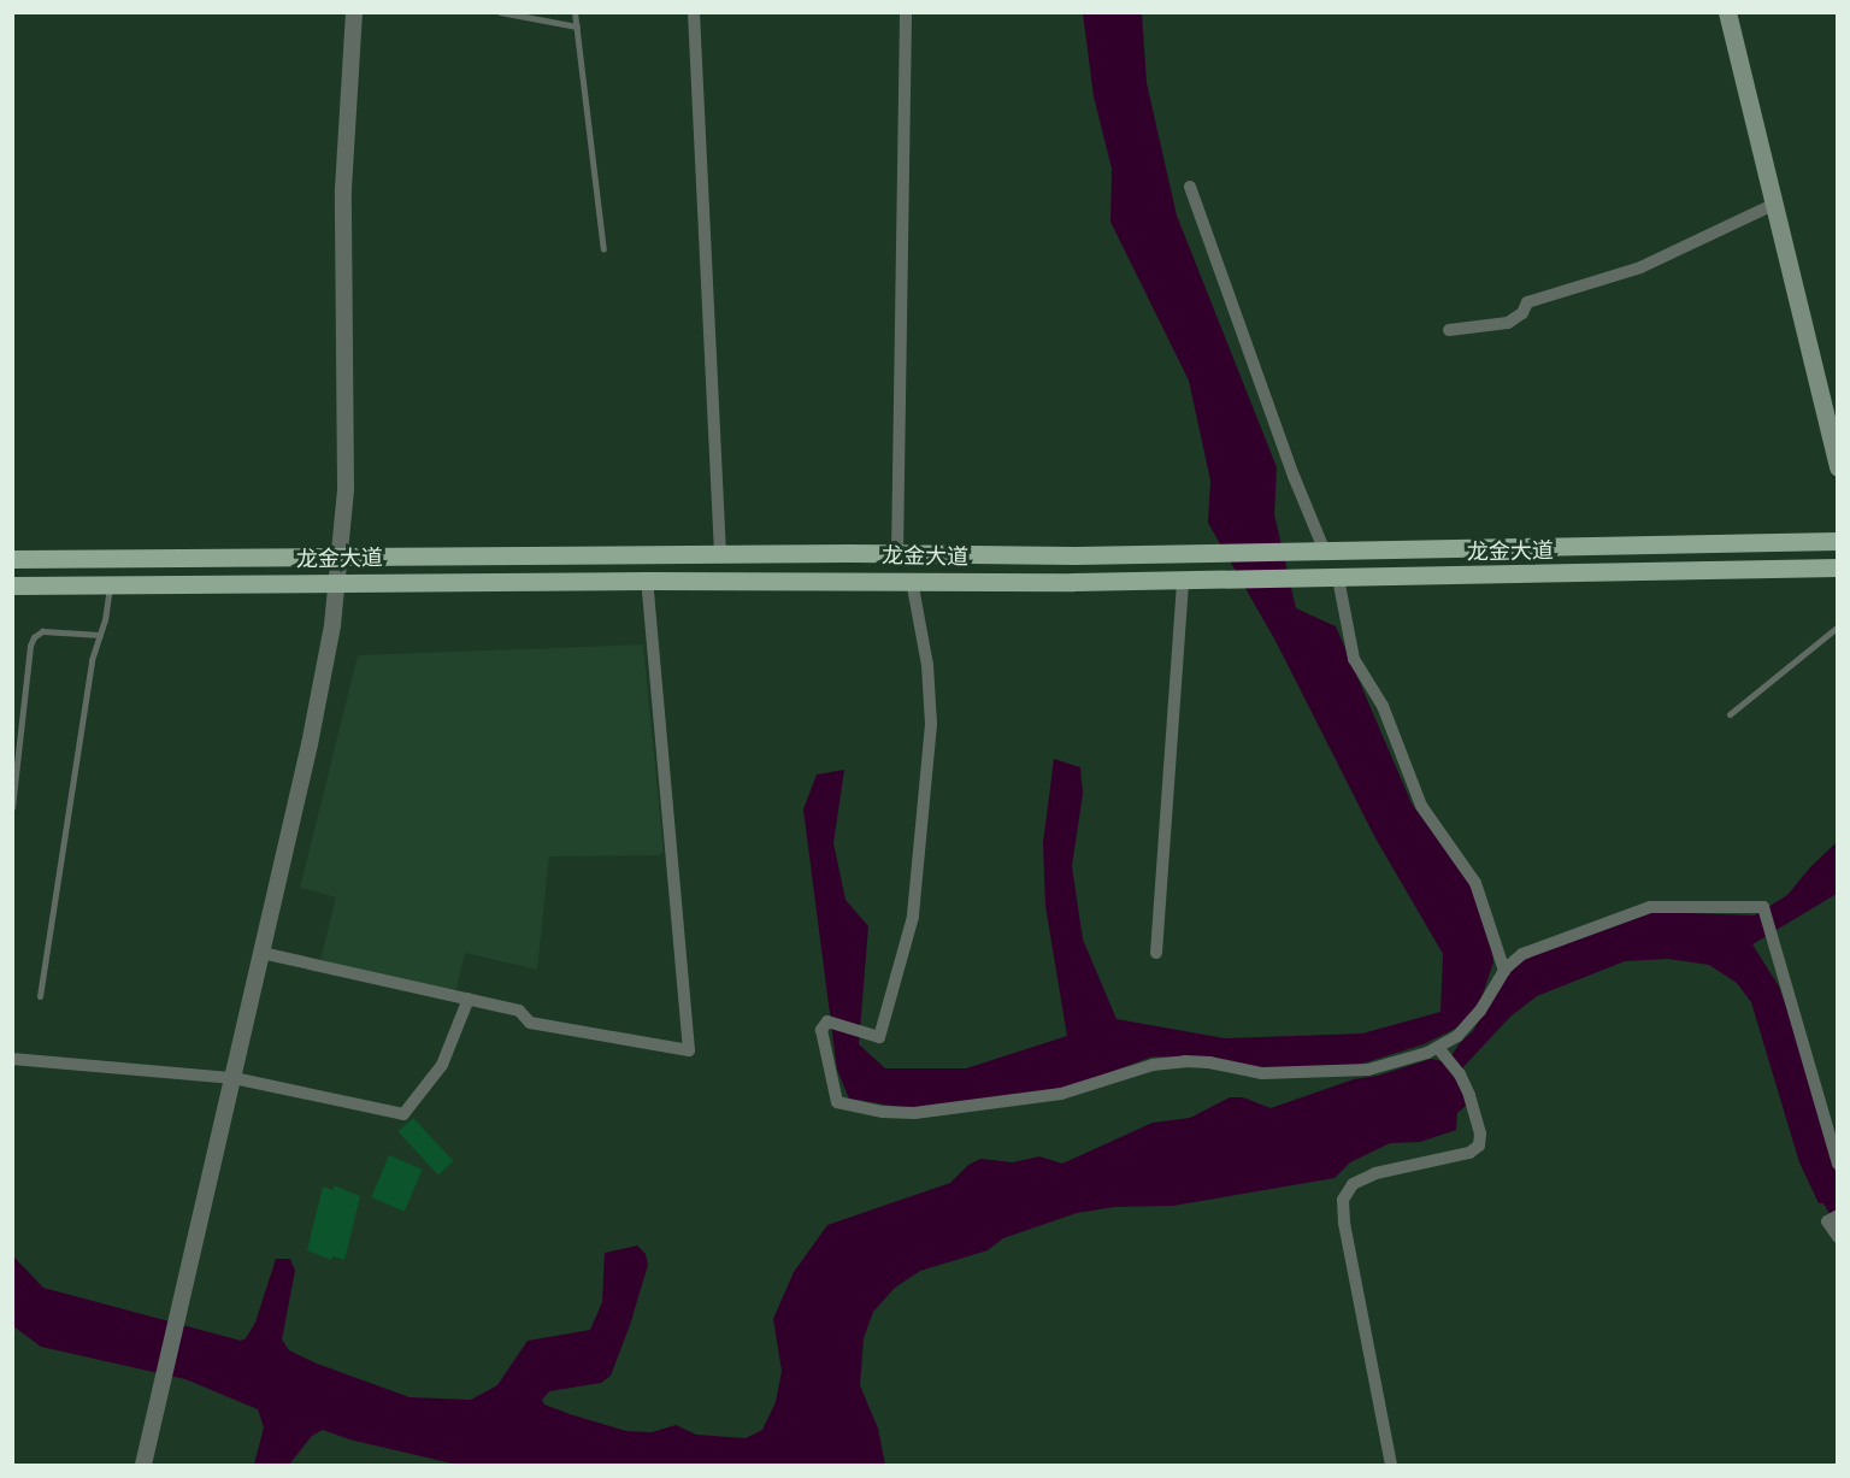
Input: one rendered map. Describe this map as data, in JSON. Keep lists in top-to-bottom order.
{
  "streets": {
    "main road": ["龙金大道"]
  }
}
